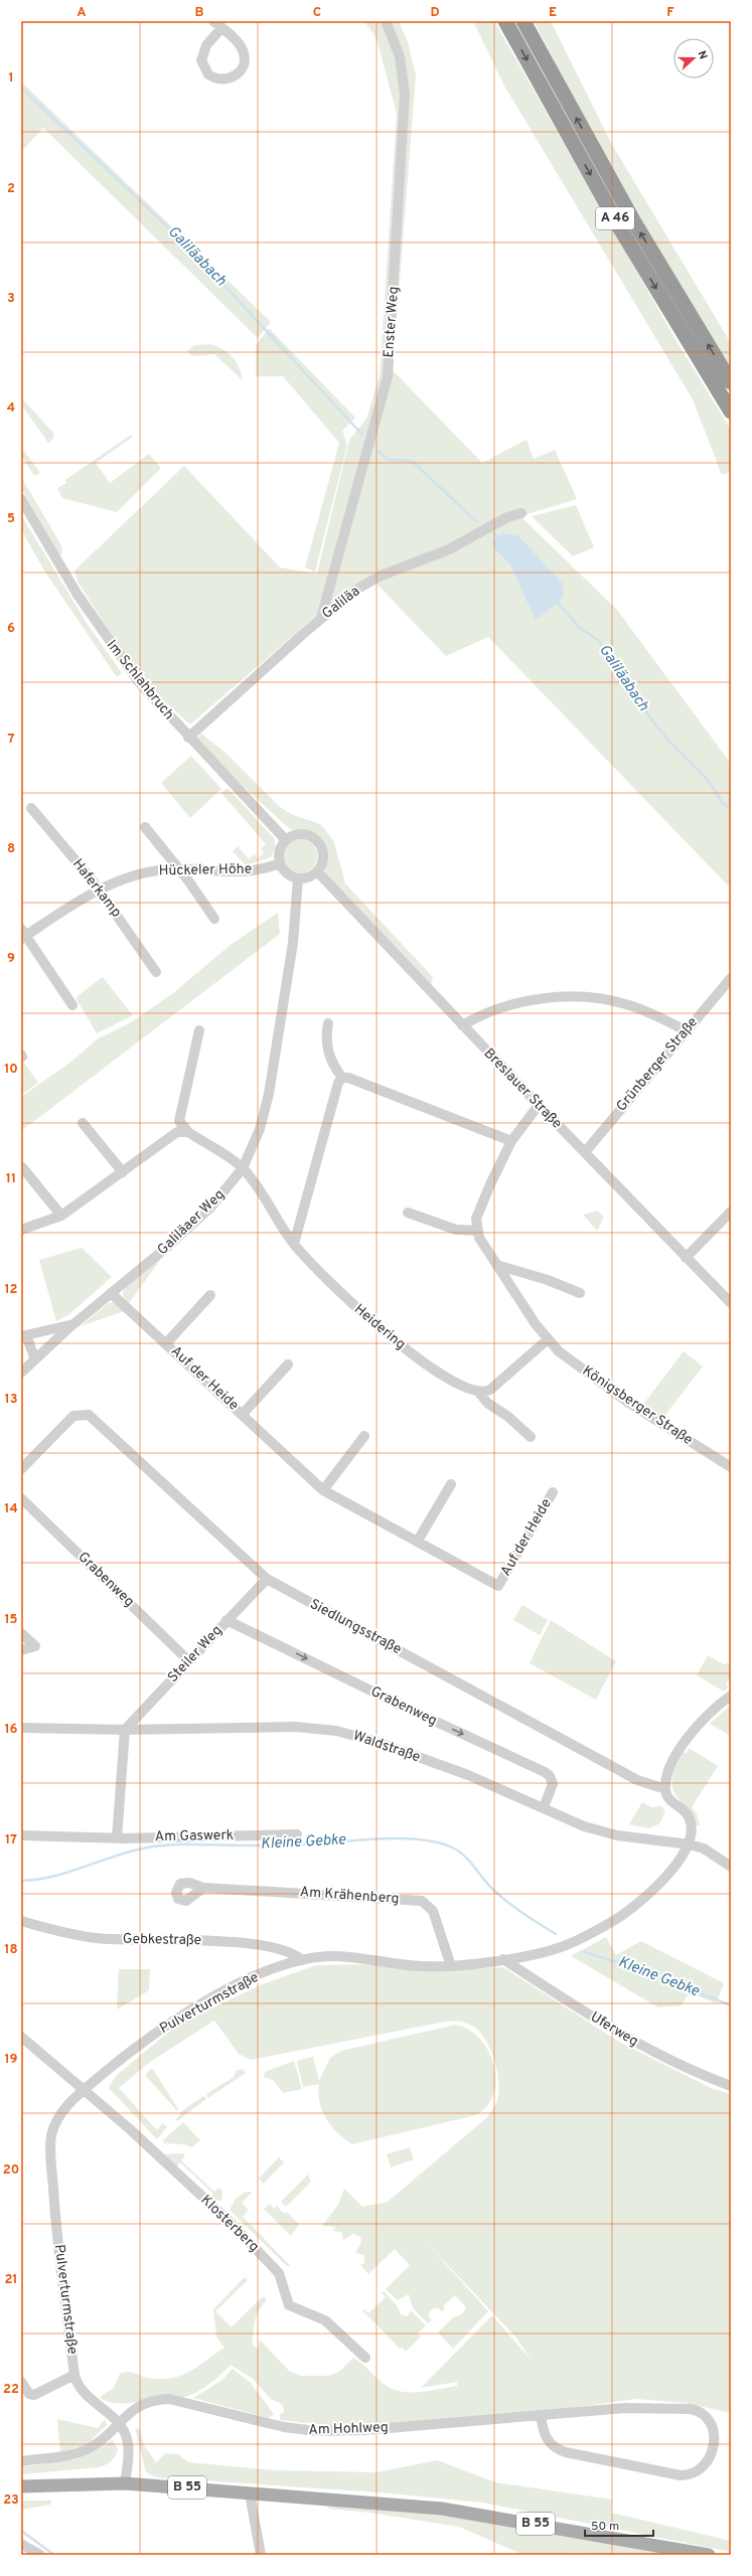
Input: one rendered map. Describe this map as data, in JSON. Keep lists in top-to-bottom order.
{
  "streets": {
    "highway": ["A 46"],
    "main road": ["B 55"],
    "street": [
      "Enster Weg",
      "Galiläa",
      "Im Schlahbruch",
      "Hückeler Höhe",
      "Haferkamp",
      "Grünberger Straße",
      "Breslauer Straße",
      "Galiläaer Weg",
      "Heidering",
      "Auf der Heide",
      "Königsberger Straße",
      "Grabenweg",
      "Siedlungsstraße",
      "Steiler Weg",
      "Waldstraße",
      "Am Gaswerk",
      "Am Krähenberg",
      "Gebkestraße",
      "Pulverturmstraße",
      "Uferweg",
      "Klosterberg",
      "Am Hohlweg"
    ]
  },
  "crossings": [
    ["Enster Weg", "Galiläa"],
    ["Galiläa", "Im Schlahbruch"],
    ["Im Schlahbruch", "Hückeler Höhe"],
    ["Im Schlahbruch", "Breslauer Straße"],
    ["Im Schlahbruch", "Galiläaer Weg"],
    ["Hückeler Höhe", "Haferkamp"],
    ["Hückeler Höhe", "Breslauer Straße"],
    ["Hückeler Höhe", "Galiläaer Weg"],
    ["Grünberger Straße", "Breslauer Straße"],
    ["Breslauer Straße", "Galiläaer Weg"],
    ["Galiläaer Weg", "Heidering"],
    ["Galiläaer Weg", "Auf der Heide"],
    ["Grabenweg", "Steiler Weg"],
    ["Grabenweg", "Waldstraße"],
    ["Siedlungsstraße", "Steiler Weg"],
    ["Steiler Weg", "Waldstraße"],
    ["Waldstraße", "Pulverturmstraße"],
    ["Am Krähenberg", "Pulverturmstraße"],
    ["Gebkestraße", "Pulverturmstraße"],
    ["Pulverturmstraße", "Uferweg"],
    ["Pulverturmstraße", "Klosterberg"],
    ["Pulverturmstraße", "Am Hohlweg"],
    ["Pulverturmstraße", "B 55"]
  ],
  "one_way": ["Grabenweg"],
  "water": ["Galiläabach", "Kleine Gebke"],
  "scale_bar": "50 m",
  "north": "right",
  "grid": {
    "columns": [
      "A",
      "B",
      "C",
      "D",
      "E",
      "F"
    ],
    "rows": [
      "1",
      "2",
      "3",
      "4",
      "5",
      "6",
      "7",
      "8",
      "9",
      "10",
      "11",
      "12",
      "13",
      "14",
      "15",
      "16",
      "17",
      "18",
      "19",
      "20",
      "21",
      "22",
      "23"
    ]
  }
}
